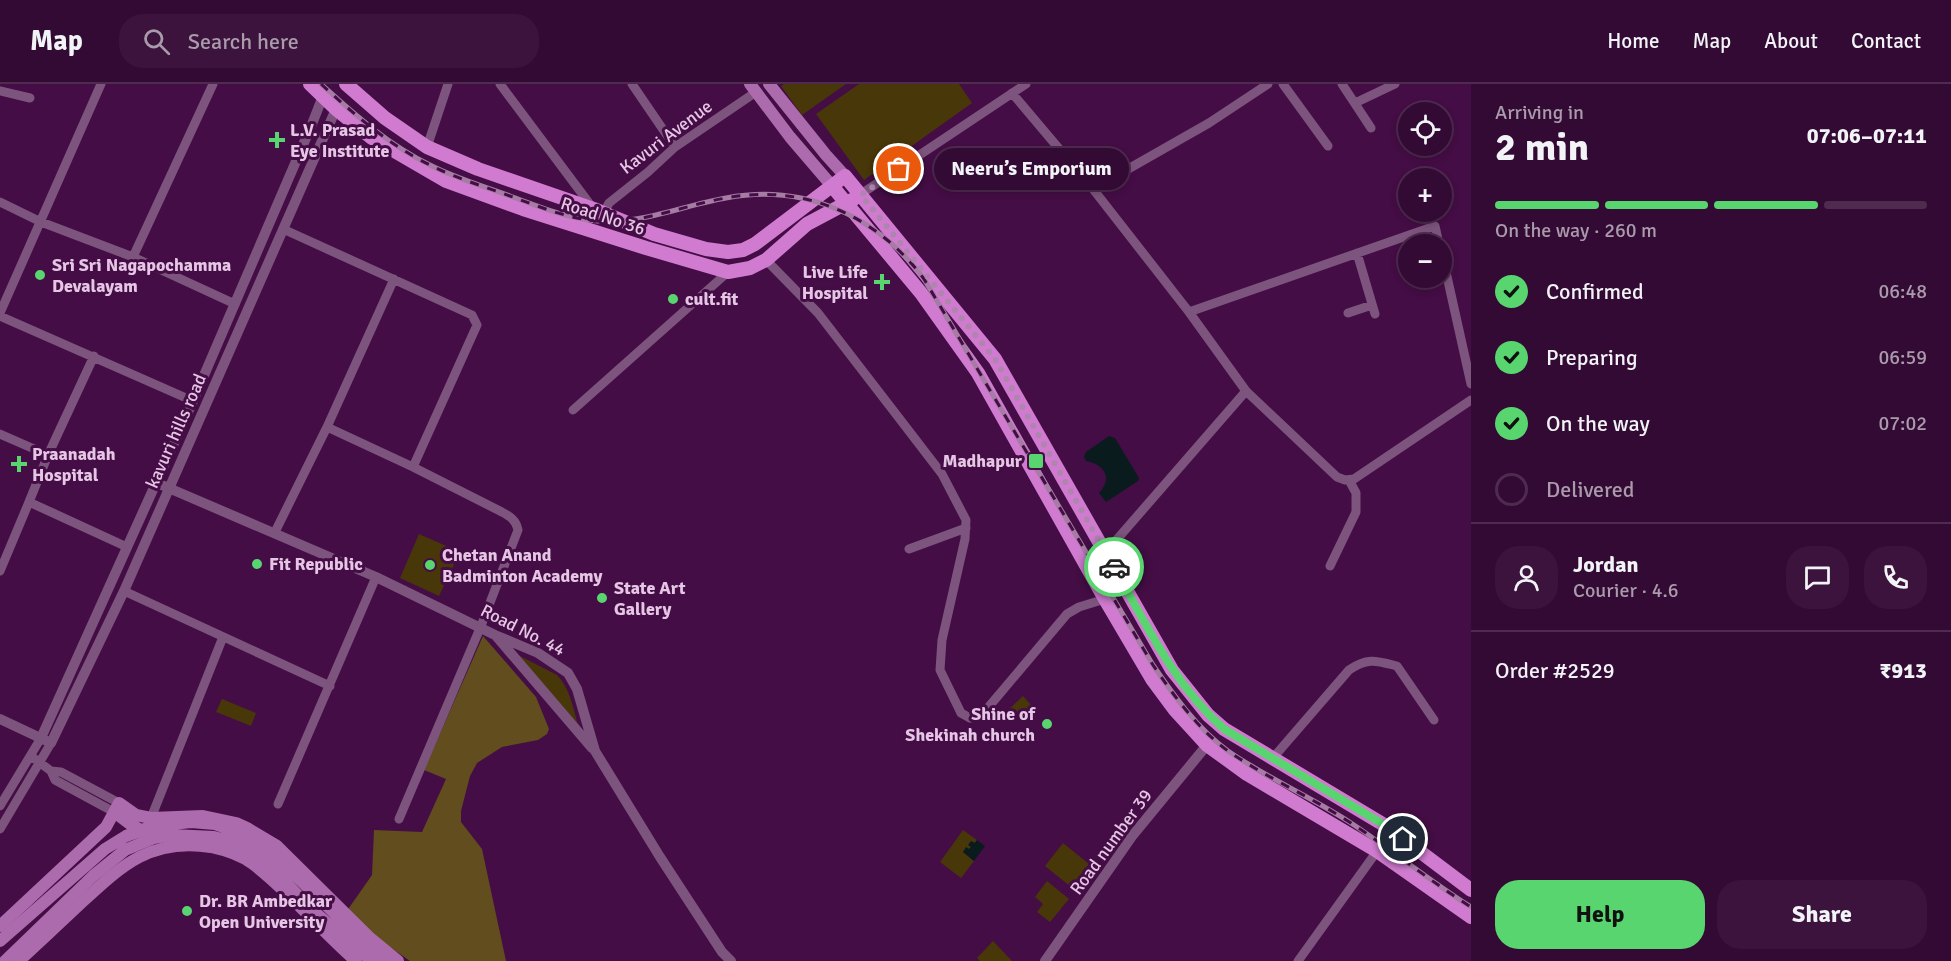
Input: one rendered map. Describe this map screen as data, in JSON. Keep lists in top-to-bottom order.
{
  "streets": {
    "main road": ["Road No 36"],
    "street": [
      "Kavuri Avenue",
      "kavuri hills road",
      "Road No. 44",
      "Road number 39"
    ]
  },
  "crossings": [
    ["Kavuri Avenue", "Road No 36"],
    ["Road No 36", "kavuri hills road"],
    ["kavuri hills road", "Road No. 44"]
  ],
  "places": {
    "health": ["L.V. Prasad Eye Institute", "Live Life Hospital", "Praanadah Hospital"],
    "other": [
      "Neeru’s Emporium",
      "Sri Sri Nagapochamma Devalayam",
      "cult.fit",
      "Fit Republic",
      "Chetan Anand Badminton Academy",
      "State Art Gallery",
      "Shine of Shekinah church",
      "Dr. BR Ambedkar Open University"
    ],
    "transit": ["Madhapur"]
  },
  "page": {
    "header": "Map",
    "search": "Search here",
    "nav": [
      "Home",
      "Map",
      "About",
      "Contact"
    ],
    "heading": ["2 min", "Arriving in", "07:06–07:11"],
    "panel": [
      "Jordan",
      "Courier · 4.6",
      "Order #2529",
      "₹913"
    ],
    "map_buttons": ["+", "−"],
    "bubble": "Neeru’s Emporium",
    "bar": "On the way · 260 m",
    "list": [
      ["Confirmed", "06:48"],
      ["Preparing", "06:59"],
      ["On the way", "07:02"],
      "Delivered"
    ],
    "buttons": ["Help", "Share"]
  }
}
